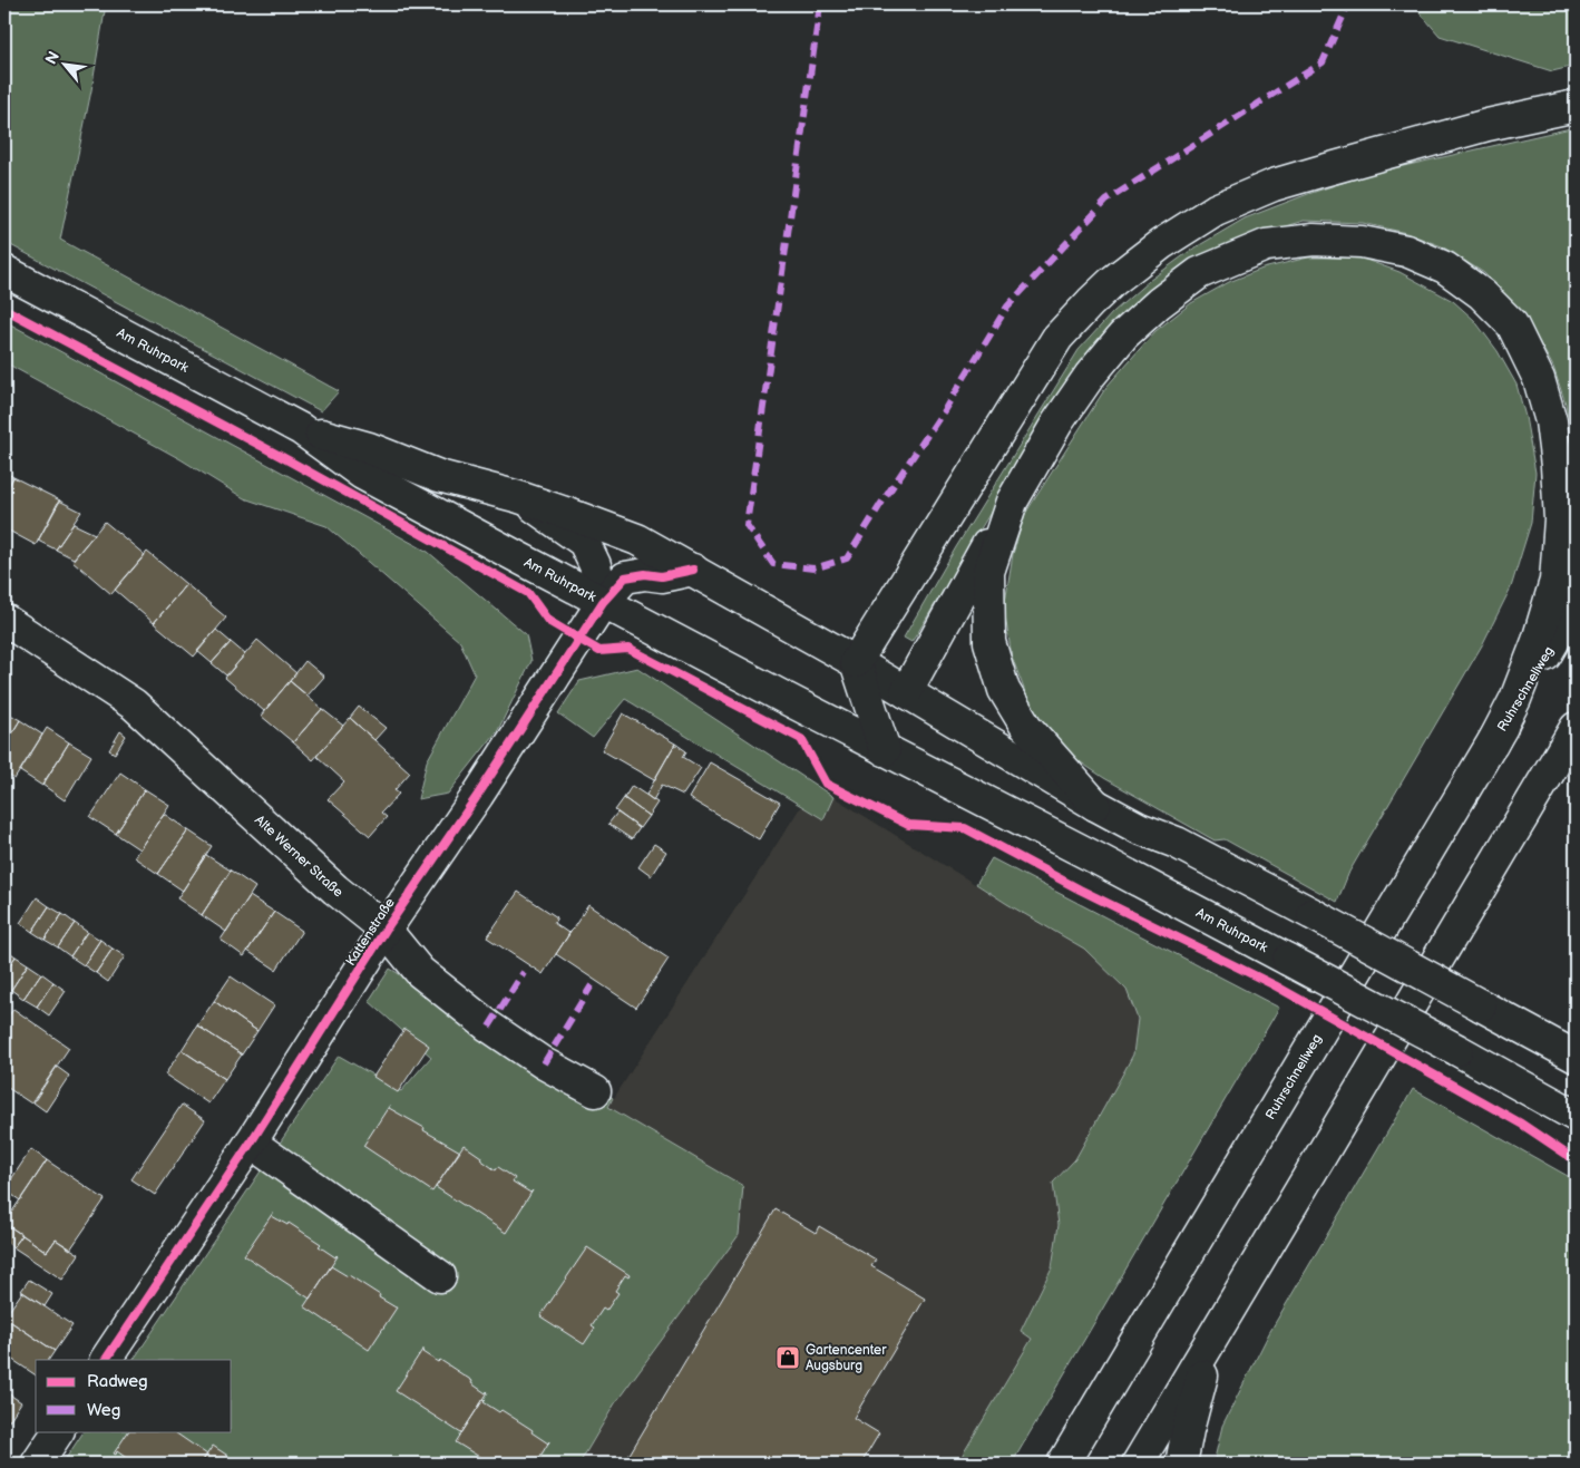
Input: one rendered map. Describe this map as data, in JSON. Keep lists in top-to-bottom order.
{
  "streets": {
    "main road": [
      "Am Ruhrpark",
      "Ruhrschnellweg",
      "Alte Werner Straße",
      "Kattenstraße"
    ]
  },
  "crossings": [
    ["Am Ruhrpark", "Kattenstraße"],
    ["Alte Werner Straße", "Kattenstraße"]
  ],
  "places": {
    "shop": ["Gartencenter Augsburg"]
  },
  "legend": ["Radweg", "Weg"],
  "north": "top left"
}
